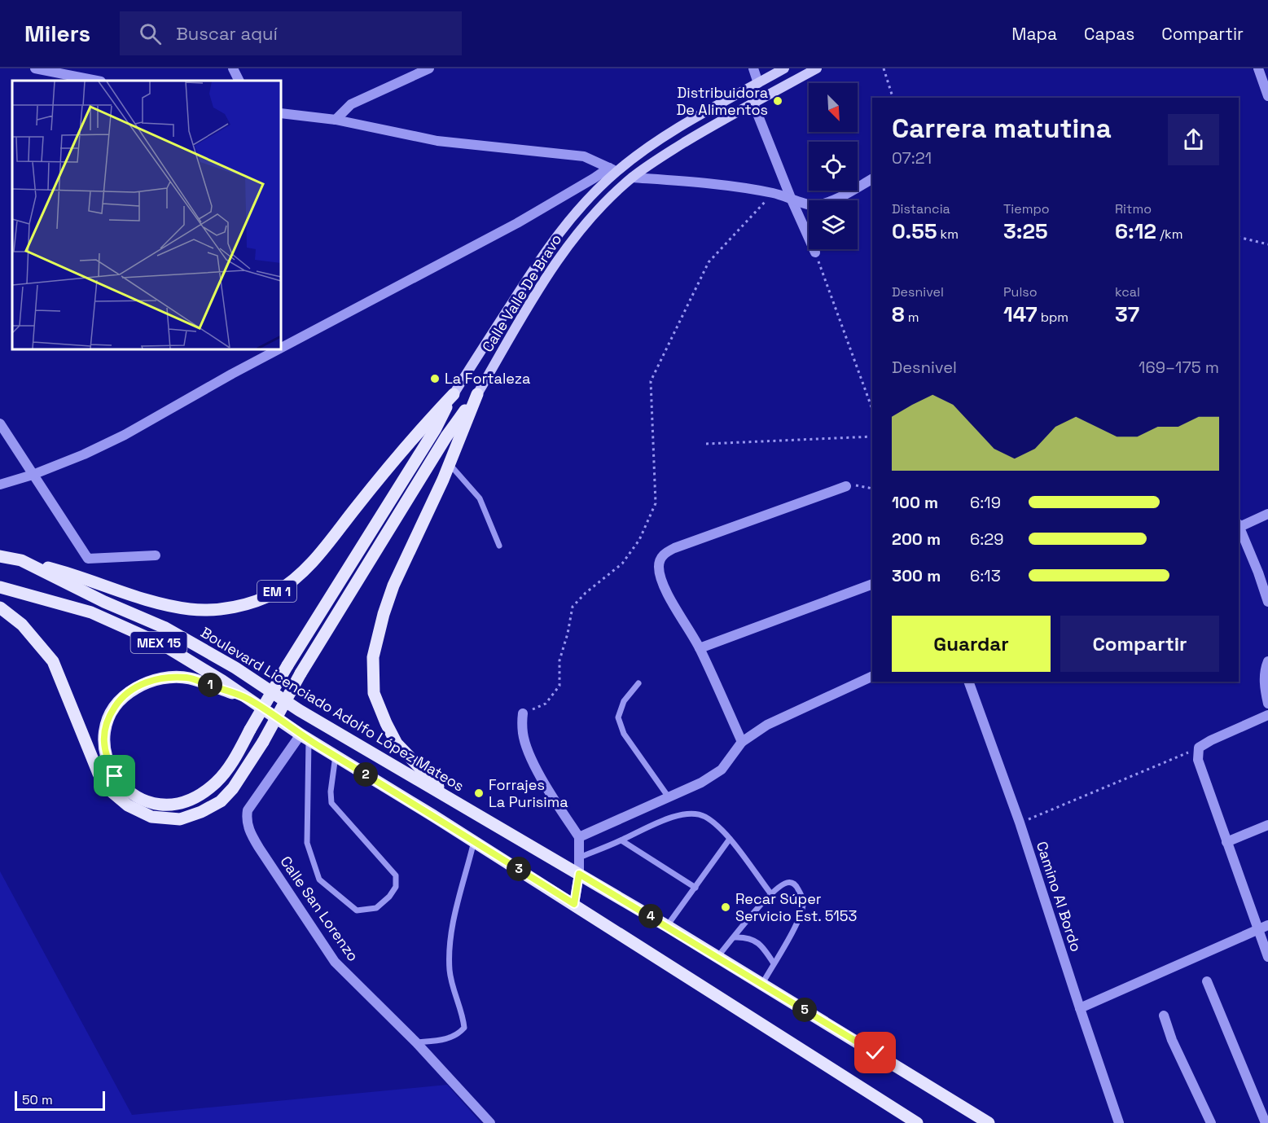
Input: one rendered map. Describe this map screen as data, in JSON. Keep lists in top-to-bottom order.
{
  "streets": {
    "main road": [
      "Calle Valle De Bravo",
      "EM 1",
      "MEX 15",
      "Boulevard Licenciado Adolfo López Mateos"
    ],
    "street": ["Camino Al Bordo", "Calle San Lorenzo"]
  },
  "crossings": [
    ["Calle Valle De Bravo", "EM 1"],
    ["EM 1", "MEX 15"],
    ["EM 1", "Boulevard Licenciado Adolfo López Mateos"],
    ["MEX 15", "Calle San Lorenzo"]
  ],
  "places": [
    "Distribuidora De Alimentos",
    "La Fortaleza",
    "Forrajes La Purisima",
    "Recar Súper Servicio Est. 5153"
  ],
  "scale_bar": "50 m",
  "north": "bottom right",
  "page": {
    "header": "Milers",
    "search": "Buscar aquí",
    "nav": ["Mapa", "Capas", "Compartir"],
    "heading": ["Carrera matutina", "07:21"],
    "stats": [
      ["Distancia", "0.55 km"],
      ["Tiempo", "3:25"],
      ["Ritmo", "6:12 /km"],
      ["Desnivel", "8 m"],
      ["Pulso", "147 bpm"],
      ["kcal", "37"]
    ],
    "chart": ["Desnivel", "169–175 m"],
    "list": [
      {
        "name": "100 m",
        "note": "6:19"
      },
      {
        "name": "200 m",
        "note": "6:29"
      },
      {
        "name": "300 m",
        "note": "6:13"
      }
    ],
    "buttons": ["Guardar", "Compartir"],
    "pins": [
      "1",
      "2",
      "3",
      "4",
      "5"
    ],
    "scale": "50 m"
  }
}
